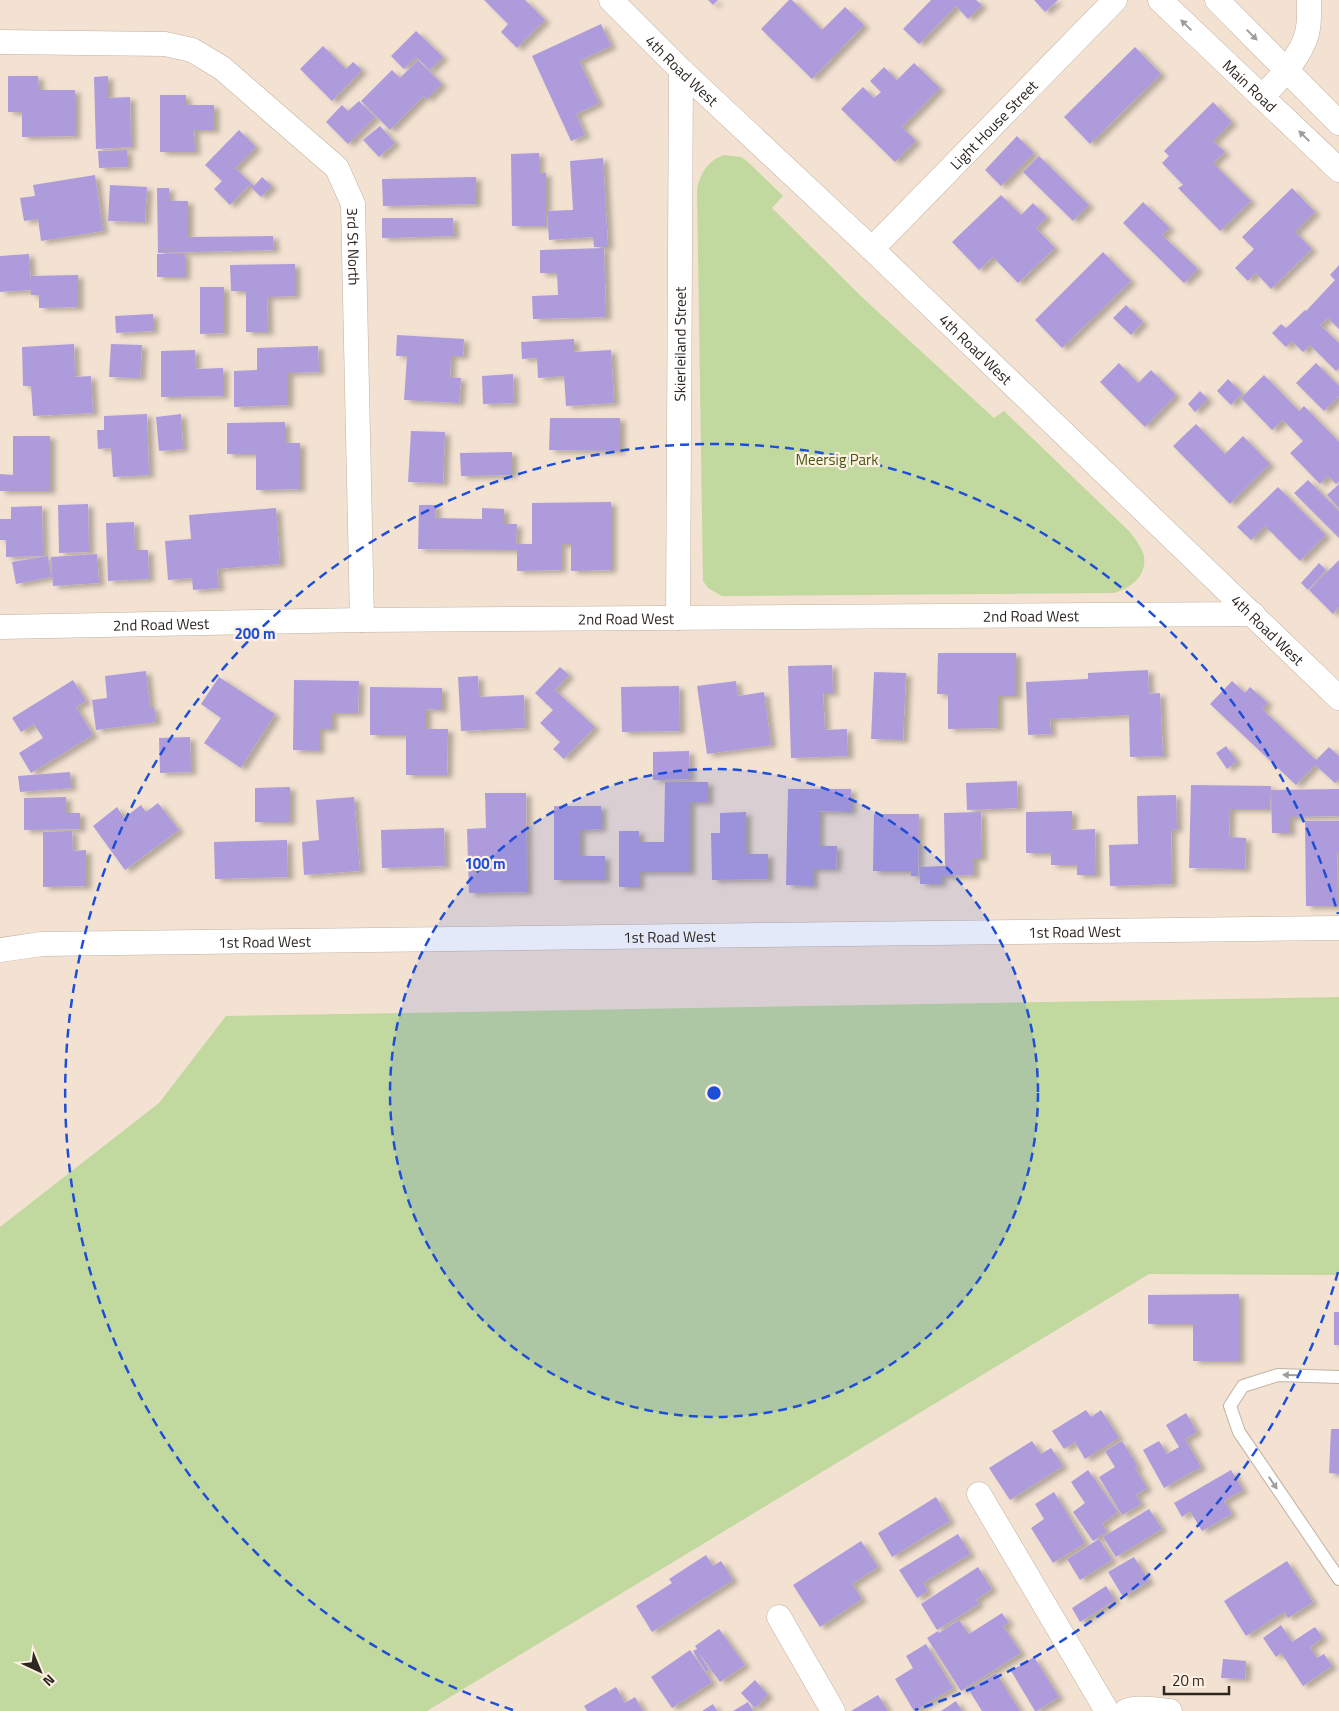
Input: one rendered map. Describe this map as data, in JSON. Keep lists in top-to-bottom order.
{
  "streets": {
    "street": [
      "4th Road West",
      "Main Road",
      "Light House Street",
      "3rd St North",
      "Skierleiland Street",
      "2nd Road West",
      "1st Road West"
    ]
  },
  "crossings": [
    ["4th Road West", "Light House Street"],
    ["4th Road West", "Skierleiland Street"],
    ["4th Road West", "2nd Road West"],
    ["3rd St North", "2nd Road West"],
    ["Skierleiland Street", "2nd Road West"]
  ],
  "parks": ["Meersig Park"],
  "scale_bar": "20 m",
  "north": "bottom right",
  "rings": ["200 m", "100 m"]
}
